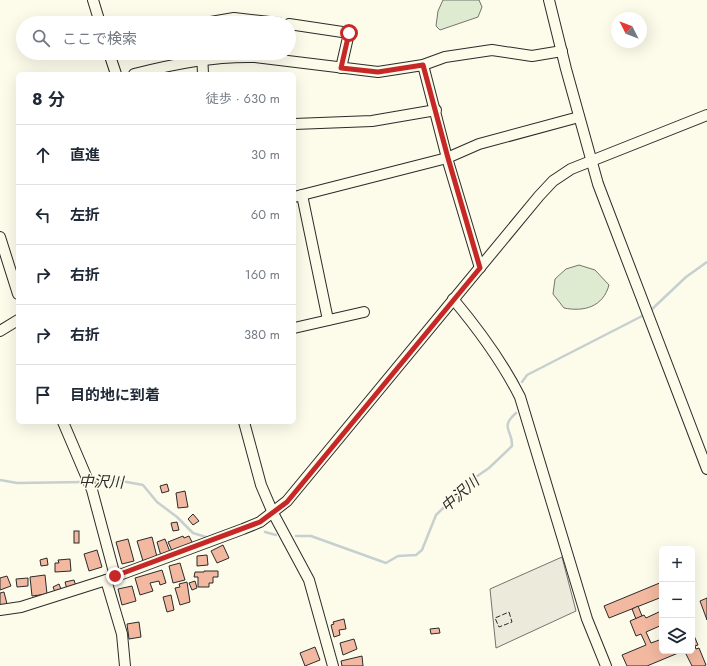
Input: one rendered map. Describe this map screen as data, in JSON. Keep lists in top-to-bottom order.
{
  "water": ["中沢川"],
  "north": "top left",
  "page": {
    "search": "ここで検索",
    "heading": ["8 分", "徒歩 · 630 m"],
    "list": [
      ["直進", "30 m"],
      ["左折", "60 m"],
      ["右折", "160 m"],
      ["右折", "380 m"],
      "目的地に到着"
    ],
    "map_buttons": ["+", "−"]
  }
}
